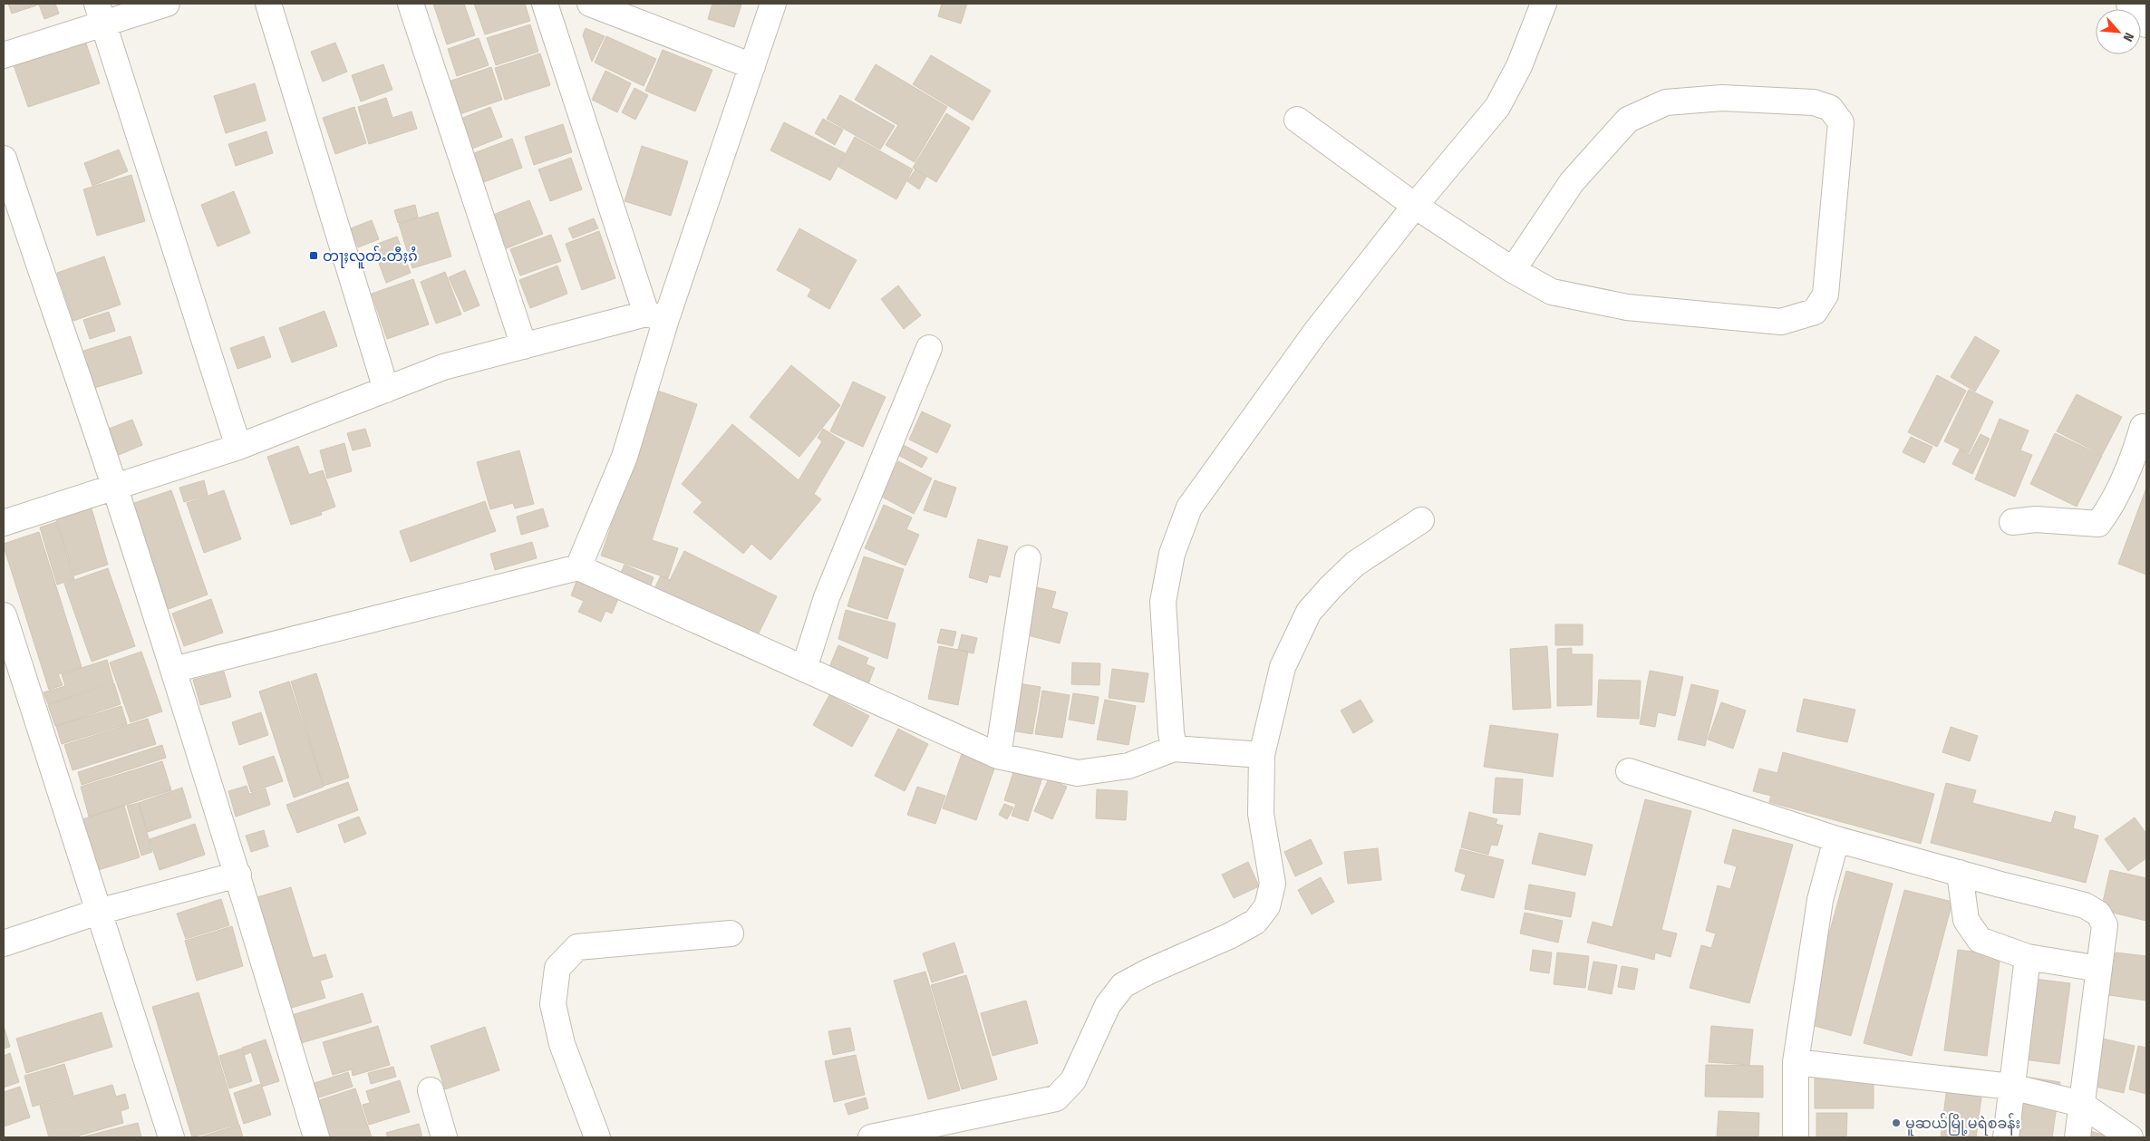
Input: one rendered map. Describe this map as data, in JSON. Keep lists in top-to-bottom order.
{
  "places": {
    "transit": ["တႃႈလူတ်ႉတီႈၵႆ"],
    "other": ["မူဆယ်မြို့မရဲစခန်း"]
  },
  "north": "bottom right"
}
